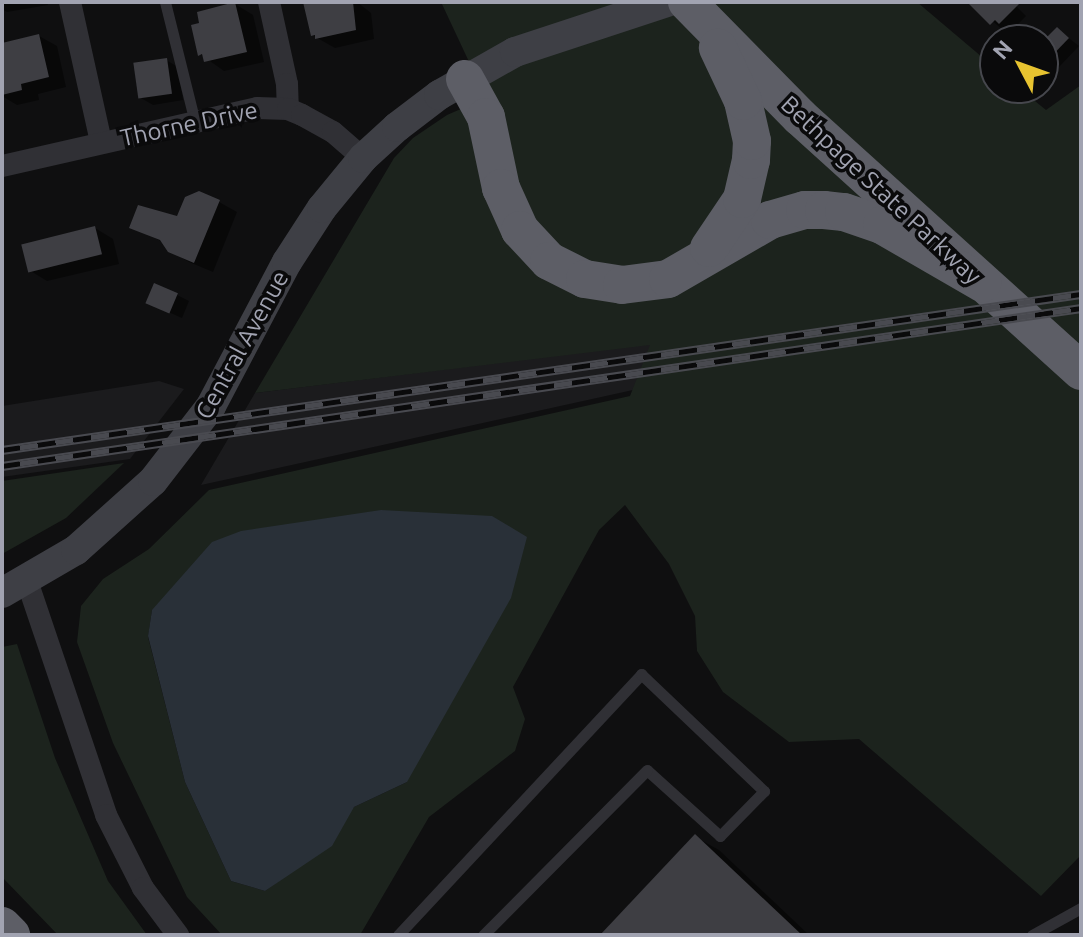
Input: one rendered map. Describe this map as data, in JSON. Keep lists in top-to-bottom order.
{
  "streets": {
    "highway": ["Bethpage State Parkway"],
    "main road": ["Central Avenue"],
    "street": ["Thorne Drive"]
  },
  "crossings": [
    ["Thorne Drive", "Central Avenue"]
  ],
  "north": "top left"
}
